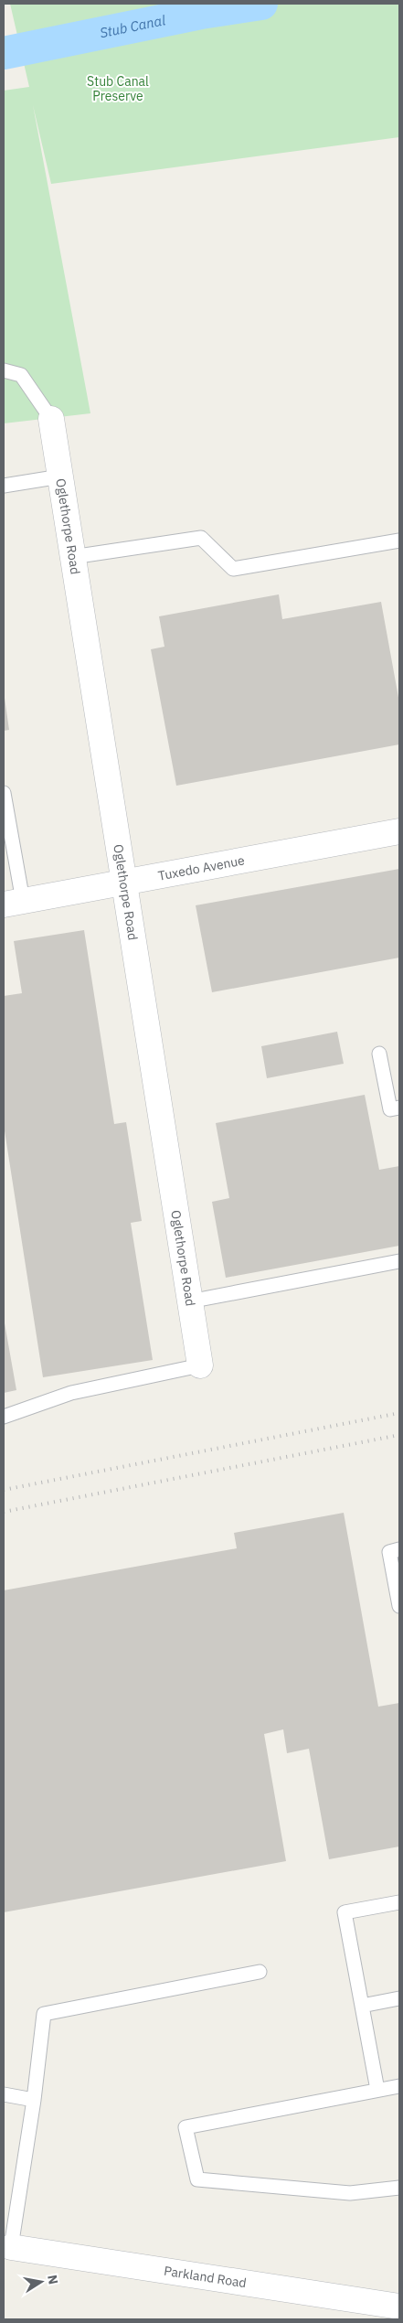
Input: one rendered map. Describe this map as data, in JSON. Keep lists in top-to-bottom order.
{
  "streets": {
    "street": ["Oglethorpe Road", "Tuxedo Avenue", "Parkland Road"]
  },
  "crossings": [
    ["Oglethorpe Road", "Tuxedo Avenue"]
  ],
  "water": ["Stub Canal"],
  "parks": ["Stub Canal Preserve"],
  "north": "right"
}
